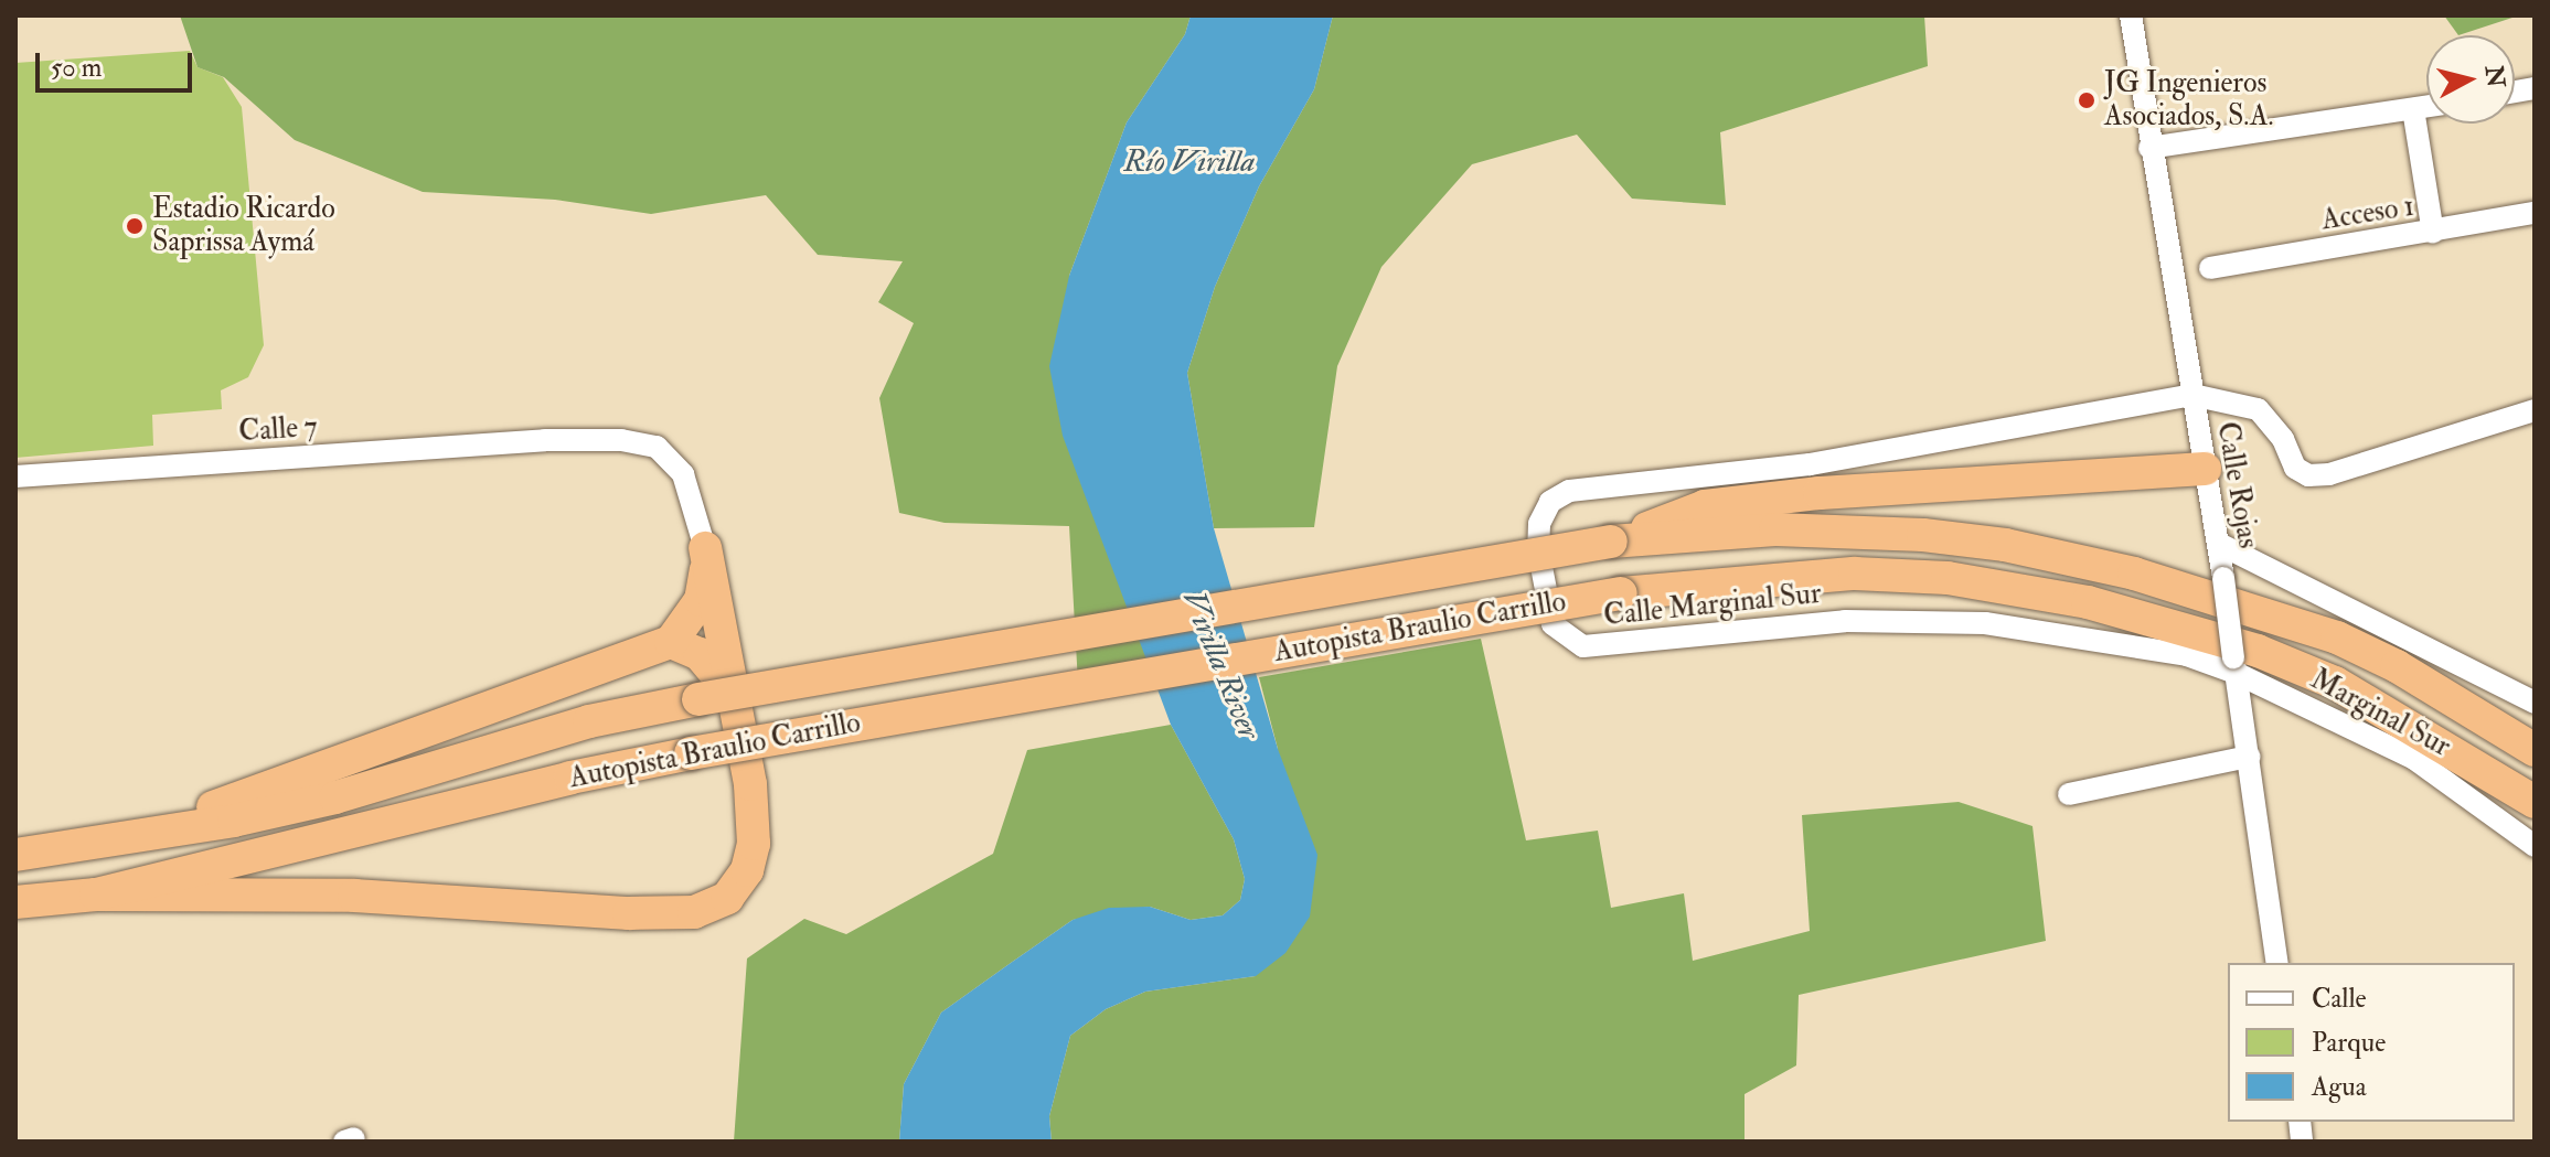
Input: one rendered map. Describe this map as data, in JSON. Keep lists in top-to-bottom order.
{
  "streets": {
    "highway": ["Autopista Braulio Carrillo"],
    "street": [
      "Acceso 1",
      "Calle 7",
      "Calle Rojas",
      "Calle Marginal Sur",
      "Marginal Sur"
    ]
  },
  "crossings": [
    ["Calle Rojas", "Calle Marginal Sur"],
    ["Calle Rojas", "Marginal Sur"],
    ["Calle Marginal Sur", "Marginal Sur"]
  ],
  "water": ["Río Virilla", "Virilla River"],
  "places": ["JG Ingenieros Asociados, S.A.", "Estadio Ricardo Saprissa Aymá"],
  "legend": ["Calle", "Parque", "Agua"],
  "scale_bar": "50 m",
  "north": "right"
}
